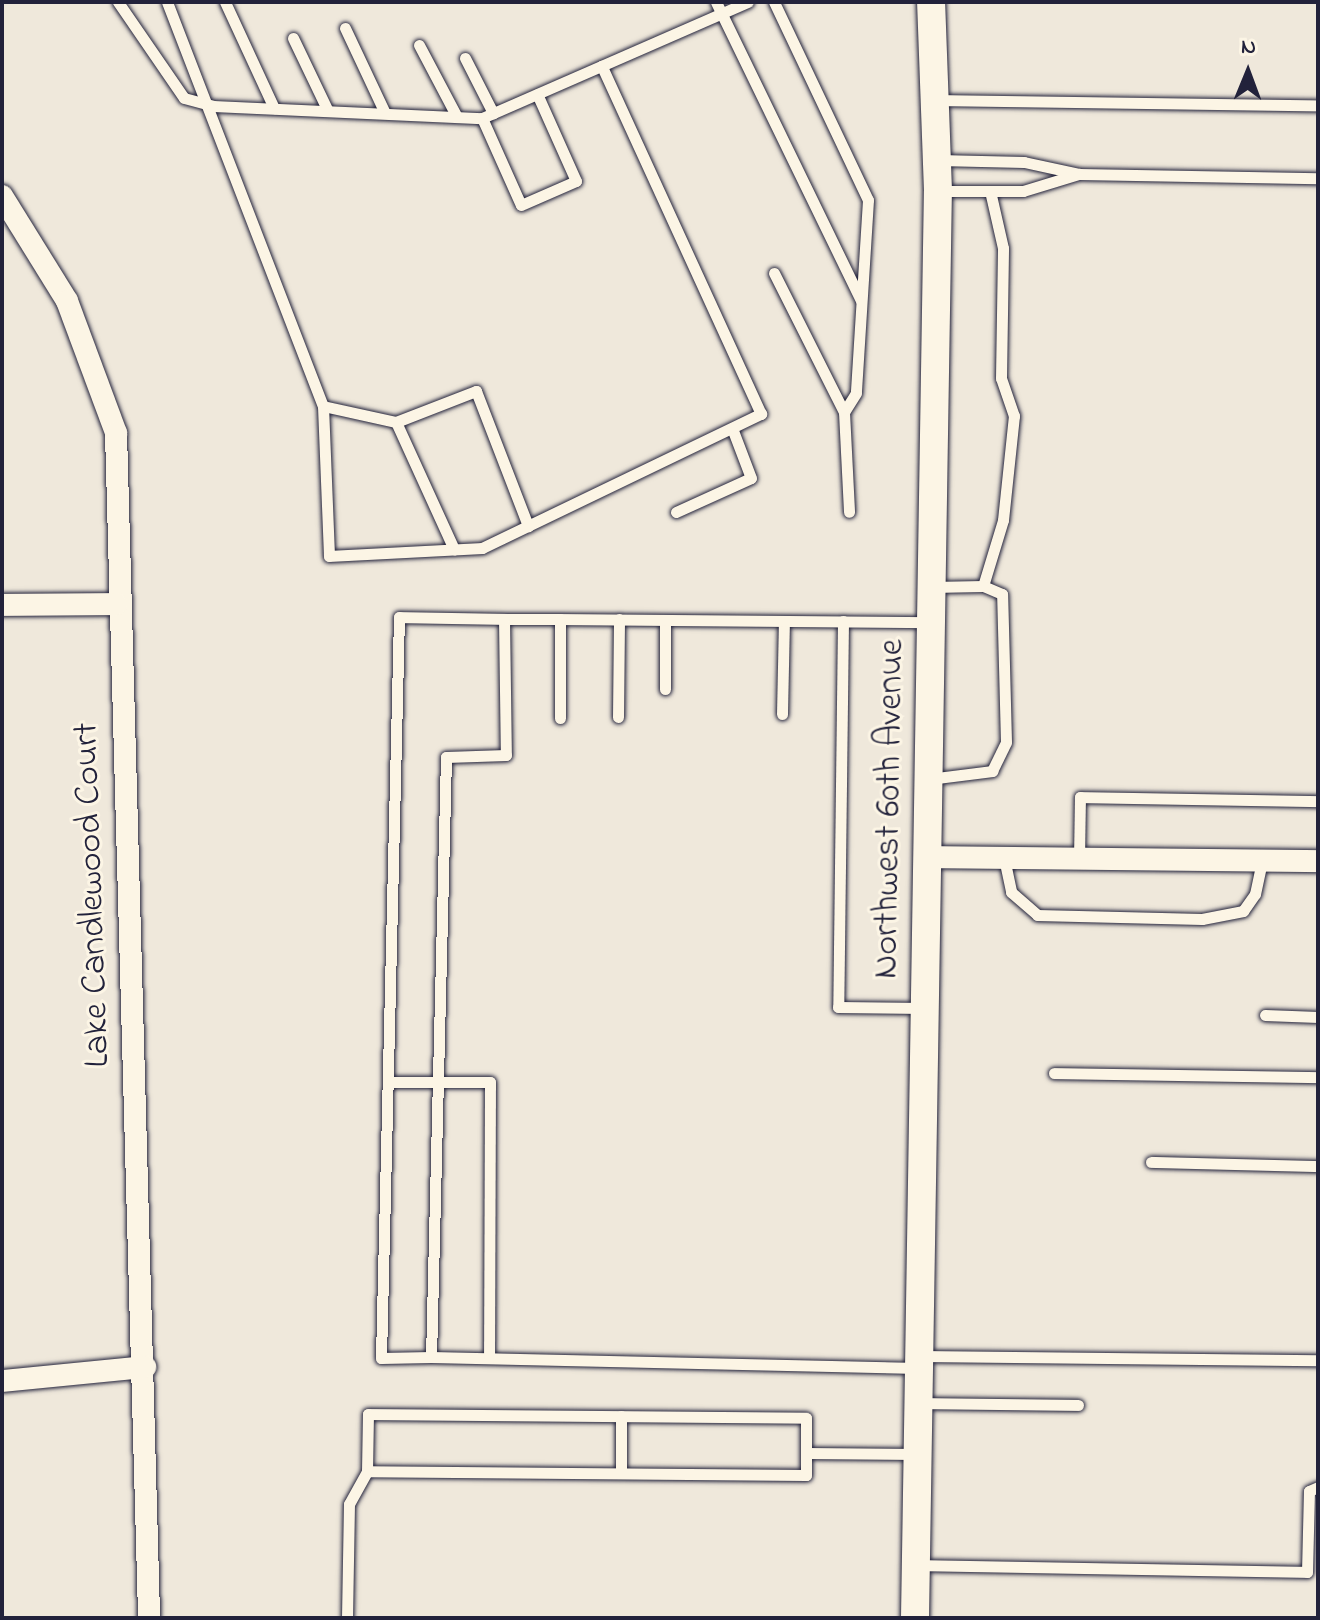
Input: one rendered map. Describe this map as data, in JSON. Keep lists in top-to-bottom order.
{
  "streets": {
    "street": ["Northwest 60th Avenue", "Lake Candlewood Court"]
  },
  "north": "top"
}
